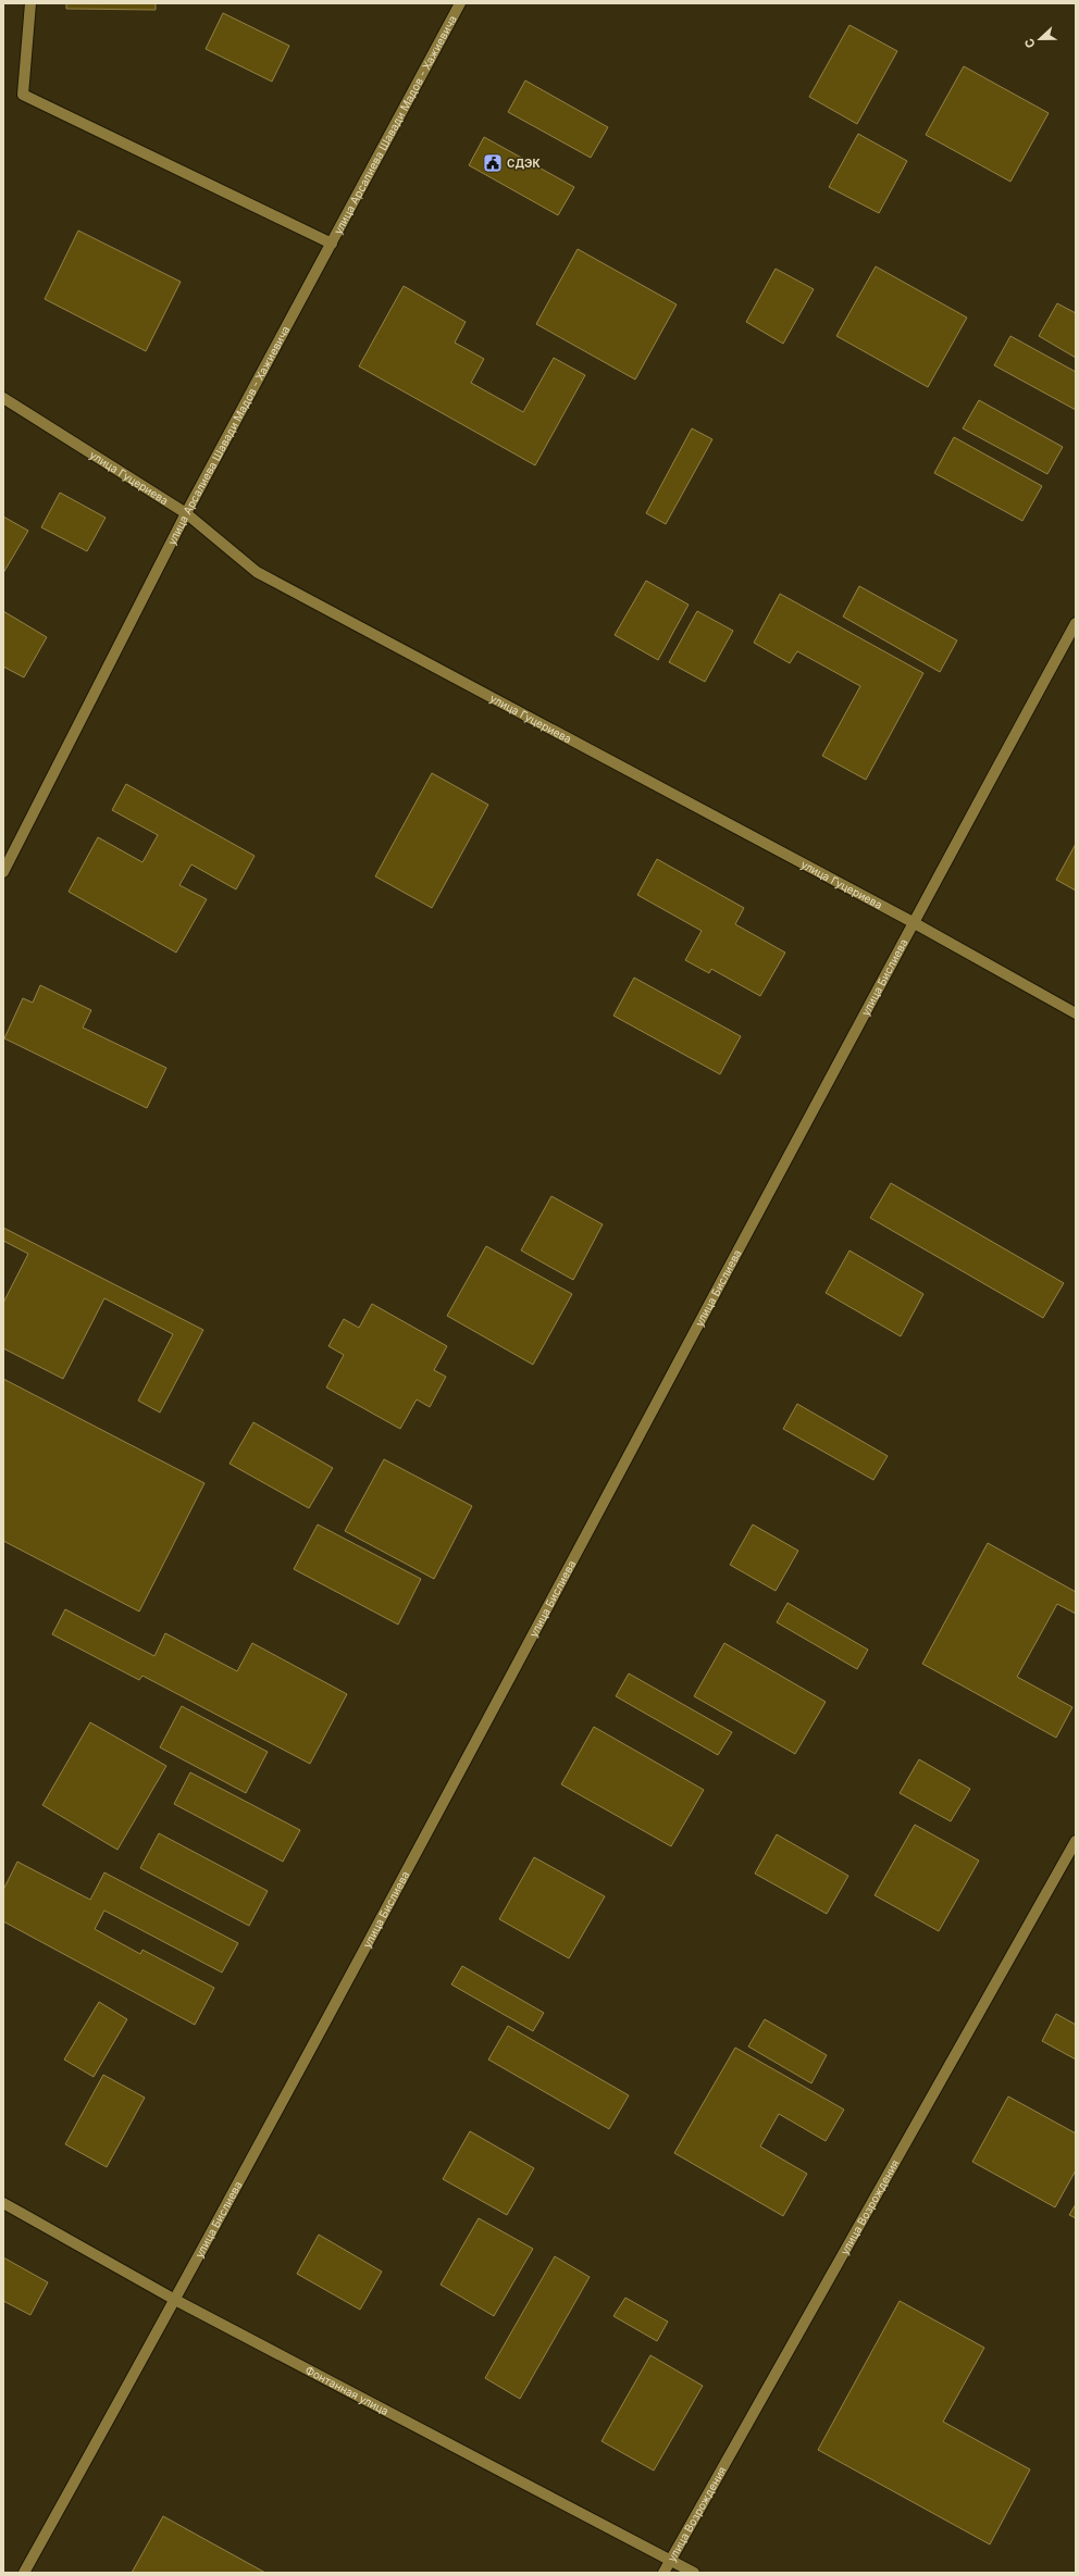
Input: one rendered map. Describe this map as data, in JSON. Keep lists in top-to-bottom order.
{
  "streets": {
    "street": [
      "улица Арсалиева Шавади Мадов - Хажиевича",
      "улица Гуцериева",
      "улица Бислиева",
      "улица Возрождения",
      "Фонтанная улица"
    ]
  },
  "crossings": [
    ["улица Арсалиева Шавади Мадов - Хажиевича", "улица Гуцериева"],
    ["улица Гуцериева", "улица Бислиева"],
    ["улица Бислиева", "Фонтанная улица"],
    ["улица Возрождения", "Фонтанная улица"]
  ],
  "places": {
    "public building": ["СДЭК"]
  },
  "north": "left"
}
